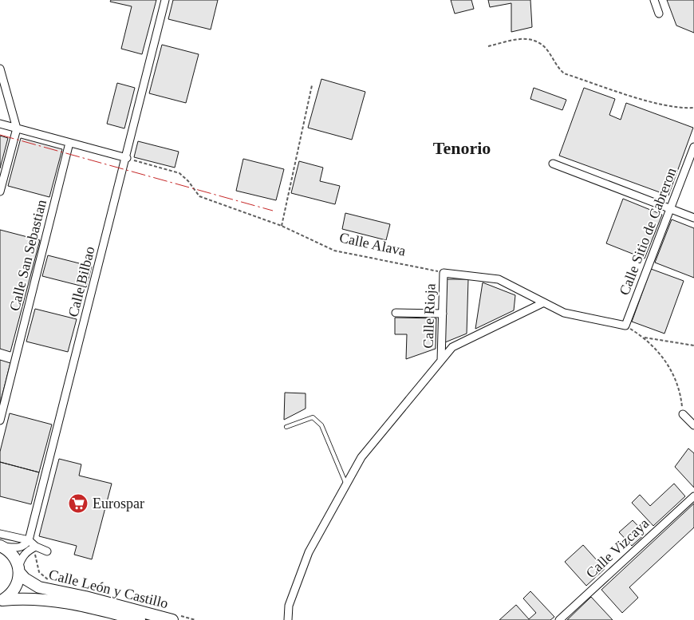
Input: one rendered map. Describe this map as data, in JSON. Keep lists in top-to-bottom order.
{
  "streets": {
    "main road": ["Calle León y Castillo"],
    "street": [
      "Calle Sitio de Cabreron",
      "Calle San Sebastian",
      "Calle Bilbao",
      "Calle Rioja",
      "Calle Vizcaya"
    ],
    "path": ["Calle Alava"]
  },
  "crossings": [
    ["Calle Alava", "Calle Bilbao"],
    ["Calle Alava", "Calle Rioja"],
    ["Calle Bilbao", "Calle León y Castillo"]
  ],
  "districts": ["Tenorio"],
  "places": {
    "supermarket": ["Eurospar"]
  }
}
